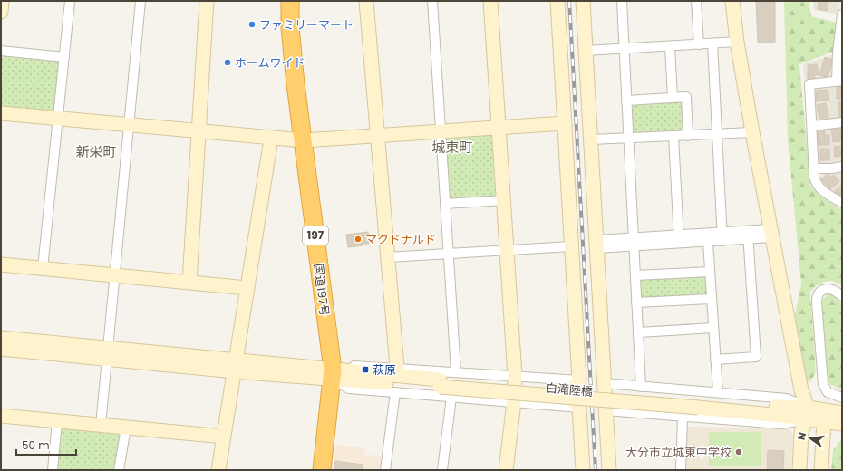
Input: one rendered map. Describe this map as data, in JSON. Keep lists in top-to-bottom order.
{
  "streets": {
    "highway": ["197", "国道197号"],
    "street": ["白滝陸橋"]
  },
  "crossings": [
    ["国道197号", "白滝陸橋"]
  ],
  "districts": ["城東町", "新栄町"],
  "places": {
    "other": [
      "ファミリーマート",
      "ホームワイド",
      "マクドナルド",
      "大分市立城東中学校"
    ],
    "transit": ["萩原"]
  },
  "scale_bar": "50 m",
  "north": "left"
}
